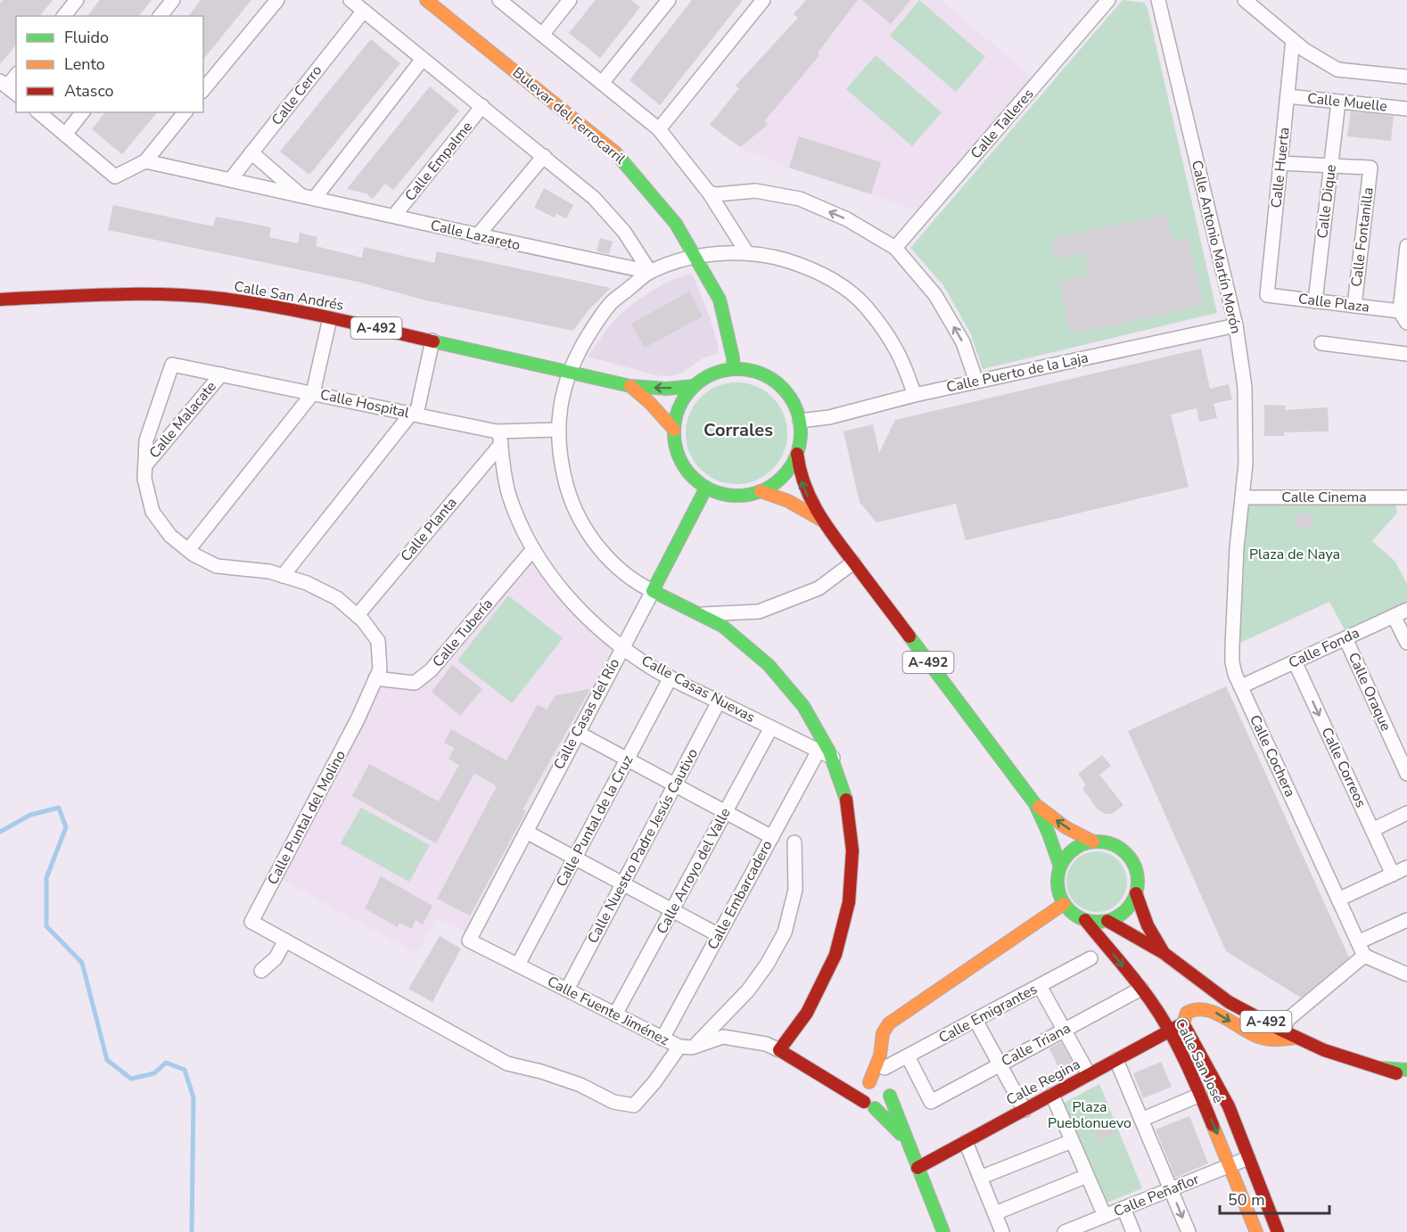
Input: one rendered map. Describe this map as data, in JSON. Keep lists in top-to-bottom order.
{
  "streets": {
    "main road": [
      "Bulevar del Ferrocarril",
      "Calle San Andrés",
      "A-492",
      "Calle Casas del Río",
      "Calle San José",
      "Calle Regina"
    ],
    "street": [
      "Calle Cerro",
      "Calle Muelle",
      "Calle Talleres",
      "Calle Empalme",
      "Calle Huerta",
      "Calle Dique",
      "Calle Lazareto",
      "Calle Fontanilla",
      "Calle Antonio Martín Morón",
      "Calle Plaza",
      "Calle Puerto de la Laja",
      "Calle Hospital",
      "Calle Malacate",
      "Calle Cinema",
      "Calle Planta",
      "Calle Tubería",
      "Calle Fonda",
      "Calle Casas Nuevas",
      "Calle Oraque",
      "Calle Cochera",
      "Calle Correos",
      "Calle Puntal del Molino",
      "Calle Puntal de la Cruz",
      "Calle Nuestro Padre Jesús Cautivo",
      "Calle Arroyo del Valle",
      "Calle Embarcadero",
      "Calle Fuente Jiménez",
      "Calle Emigrantes",
      "Calle Triana",
      "Calle Peñaflor"
    ]
  },
  "crossings": [
    ["Calle Cerro", "Calle Lazareto"],
    ["Calle Muelle", "Calle Huerta"],
    ["Calle Muelle", "Calle Dique"],
    ["Bulevar del Ferrocarril", "Calle San Andrés"],
    ["Bulevar del Ferrocarril", "A-492"],
    ["Bulevar del Ferrocarril", "Calle Puerto de la Laja"],
    ["Bulevar del Ferrocarril", "Calle Casas del Río"],
    ["Calle Empalme", "Calle Lazareto"],
    ["Calle Huerta", "Calle Plaza"],
    ["Calle Dique", "Calle Fontanilla"],
    ["Calle Dique", "Calle Plaza"],
    ["Calle Fontanilla", "Calle Plaza"],
    ["Calle Antonio Martín Morón", "Calle Puerto de la Laja"],
    ["Calle Antonio Martín Morón", "Calle Cinema"],
    ["Calle Antonio Martín Morón", "Calle Cochera"],
    ["Calle San Andrés", "A-492"],
    ["Calle San Andrés", "Calle Puerto de la Laja"],
    ["Calle San Andrés", "Calle Casas del Río"],
    ["A-492", "Calle Puerto de la Laja"],
    ["A-492", "Calle Casas del Río"],
    ["A-492", "Calle San José"],
    ["A-492", "Calle Regina"],
    ["Calle Puerto de la Laja", "Calle Casas del Río"],
    ["Calle Hospital", "Calle Malacate"],
    ["Calle Hospital", "Calle Planta"],
    ["Calle Hospital", "Calle Casas Nuevas"],
    ["Calle Hospital", "Calle Puntal del Molino"],
    ["Calle Malacate", "Calle Puntal del Molino"],
    ["Calle Cinema", "Calle Cochera"],
    ["Calle Planta", "Calle Casas Nuevas"],
    ["Calle Planta", "Calle Puntal del Molino"],
    ["Calle Tubería", "Calle Casas Nuevas"],
    ["Calle Tubería", "Calle Puntal del Molino"],
    ["Calle Fonda", "Calle Oraque"],
    ["Calle Fonda", "Calle Cochera"],
    ["Calle Fonda", "Calle Correos"],
    ["Calle Casas Nuevas", "Calle Casas del Río"],
    ["Calle Casas Nuevas", "Calle Puntal de la Cruz"],
    ["Calle Casas Nuevas", "Calle Nuestro Padre Jesús Cautivo"],
    ["Calle Casas Nuevas", "Calle Arroyo del Valle"],
    ["Calle Casas Nuevas", "Calle Embarcadero"],
    ["Calle Casas del Río", "Calle Fuente Jiménez"],
    ["Calle Puntal del Molino", "Calle Fuente Jiménez"],
    ["Calle Puntal de la Cruz", "Calle Fuente Jiménez"],
    ["Calle Nuestro Padre Jesús Cautivo", "Calle Fuente Jiménez"],
    ["Calle Arroyo del Valle", "Calle Fuente Jiménez"],
    ["Calle Embarcadero", "Calle Fuente Jiménez"],
    ["Calle Emigrantes", "Calle Triana"],
    ["Calle Triana", "Calle San José"],
    ["Calle San José", "Calle Regina"],
    ["Calle San José", "Calle Peñaflor"]
  ],
  "one_way": ["Calle Correos"],
  "districts": ["Corrales"],
  "parks": ["Plaza de Naya", "Plaza Pueblonuevo"],
  "legend": ["Fluido", "Lento", "Atasco"],
  "scale_bar": "50 m"
}
